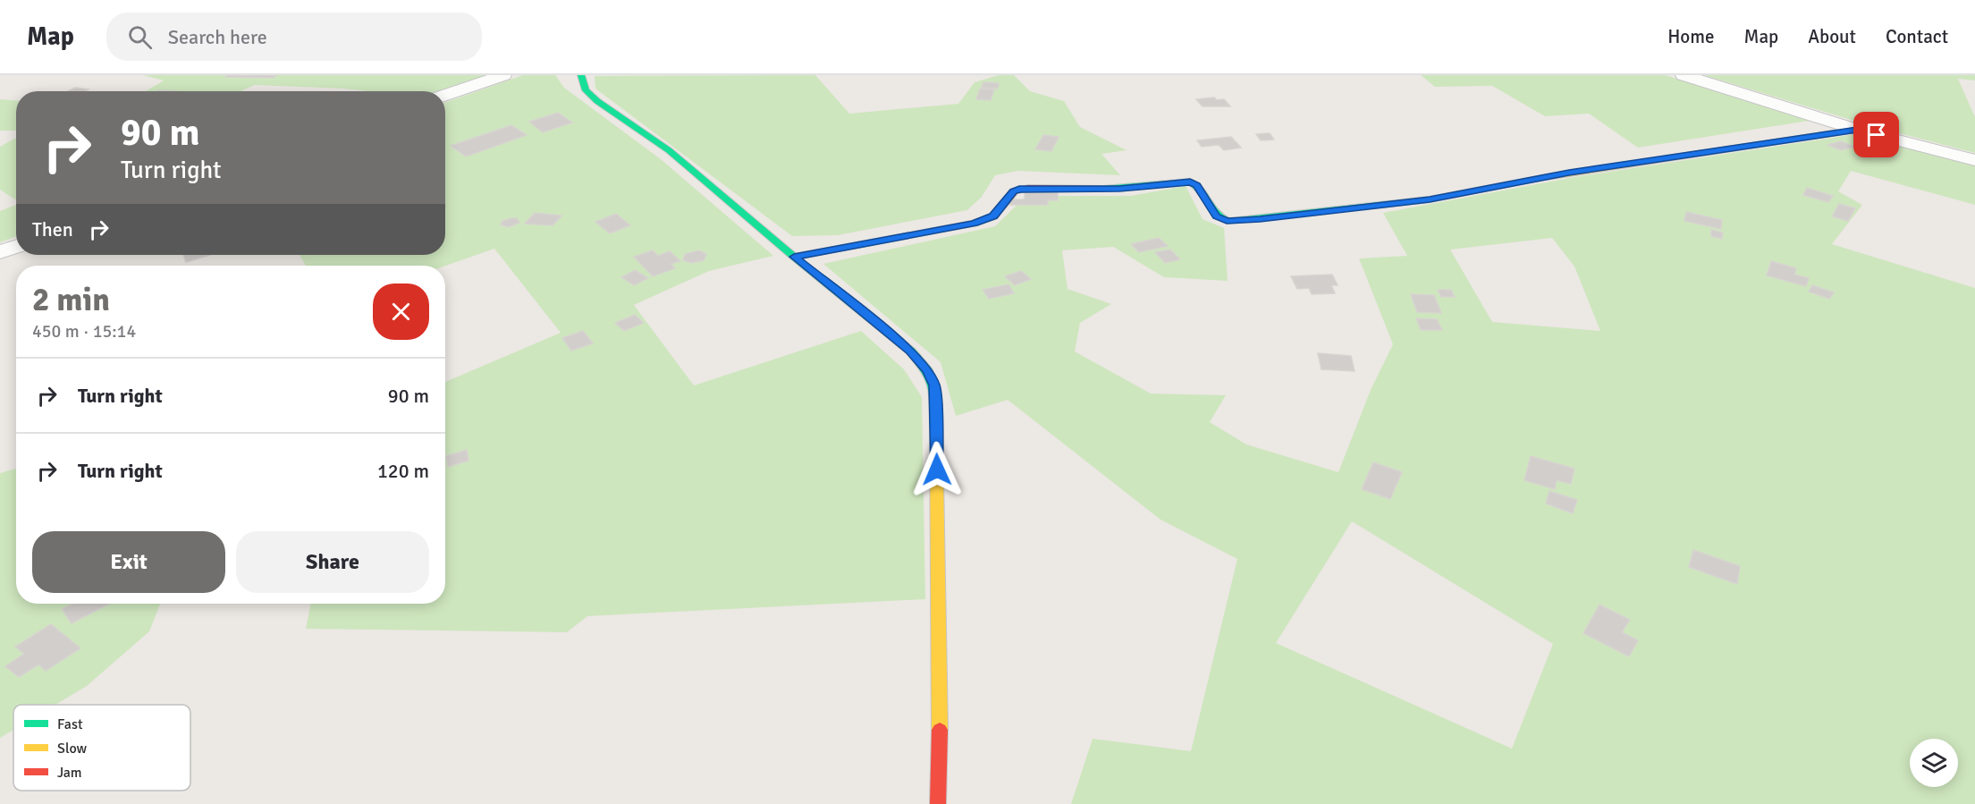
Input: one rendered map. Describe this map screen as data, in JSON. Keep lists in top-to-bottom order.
{
  "legend": ["Fast", "Slow", "Jam"],
  "page": {
    "header": "Map",
    "search": "Search here",
    "nav": [
      "Home",
      "Map",
      "About",
      "Contact"
    ],
    "turn": ["90 m", "Turn right"],
    "then": "Then",
    "heading": ["2 min", "450 m · 15:14"],
    "list": [
      {
        "name": "Turn right",
        "value": "90 m"
      },
      {
        "name": "Turn right",
        "value": "120 m"
      }
    ],
    "buttons": ["Exit", "Share"]
  }
}
